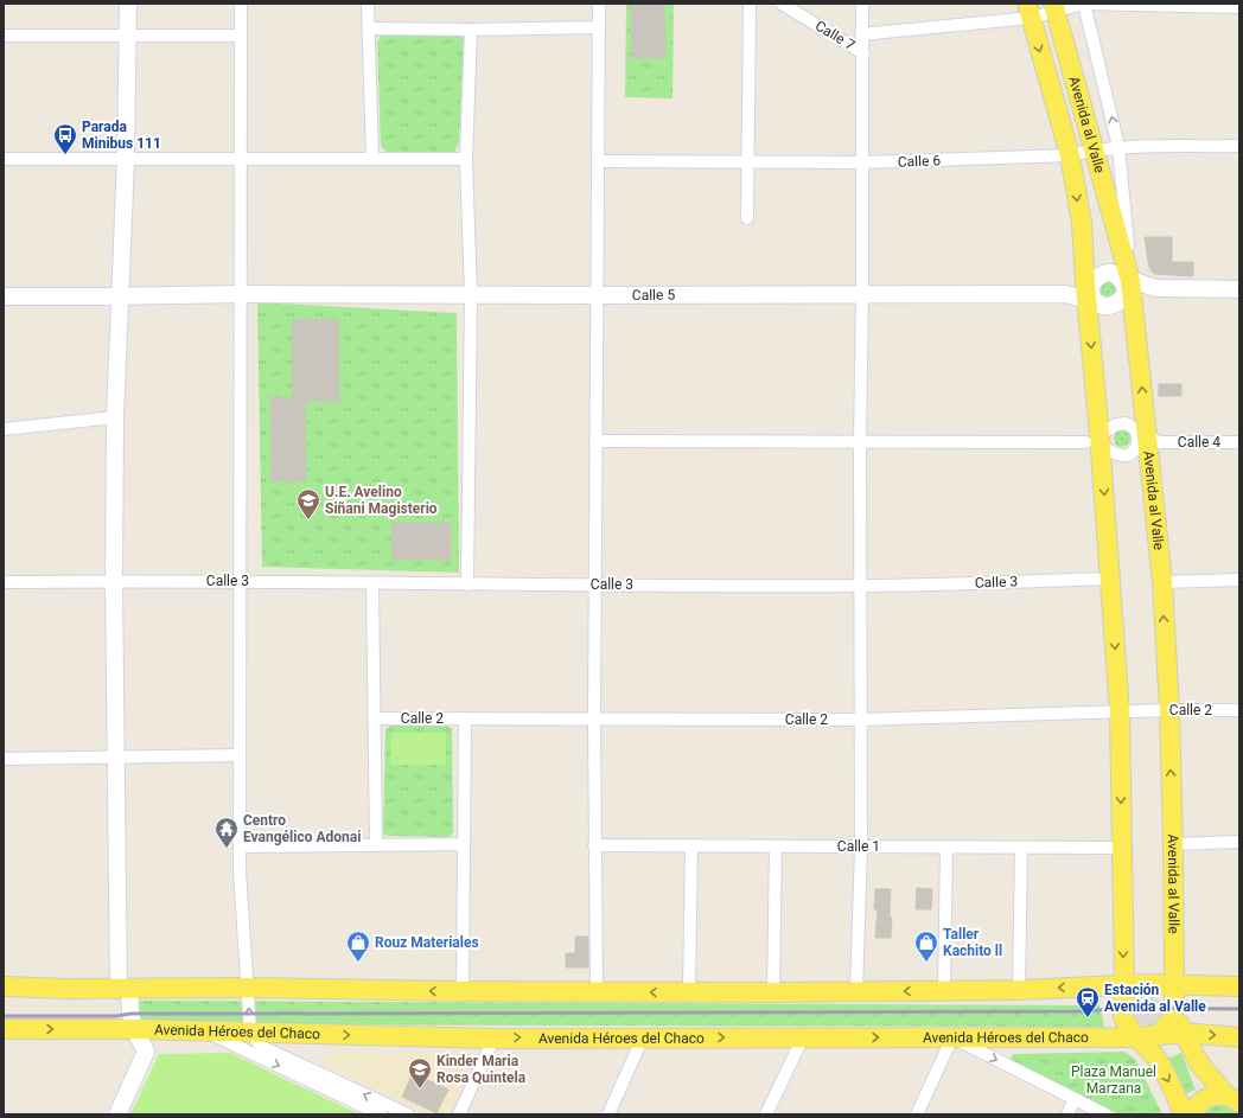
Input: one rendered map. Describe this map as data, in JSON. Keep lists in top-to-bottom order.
{
  "streets": {
    "main road": ["Avenida al Valle", "Calle 5", "Avenida Héroes del Chaco"],
    "street": [
      "Calle 7",
      "Calle 6",
      "Calle 4",
      "Calle 3",
      "Calle 2",
      "Calle 1"
    ]
  },
  "crossings": [
    ["Avenida al Valle", "Calle 6"],
    ["Avenida al Valle", "Calle 5"],
    ["Avenida al Valle", "Calle 4"],
    ["Avenida al Valle", "Calle 3"],
    ["Avenida al Valle", "Calle 2"],
    ["Avenida al Valle", "Calle 1"],
    ["Avenida al Valle", "Avenida Héroes del Chaco"]
  ],
  "parks": ["Plaza Manuel Marzana"],
  "places": {
    "bus stop": ["Parada Minibus 111"],
    "school or university": ["U.E. Avelino Siñani Magisterio", "Kinder Maria Rosa Quintela"],
    "temple": ["Centro Evangélico Adonai"],
    "shop": ["Rouz Materiales", "Taller Kachito ll"],
    "station": ["Estación Avenida al Valle"]
  }
}
